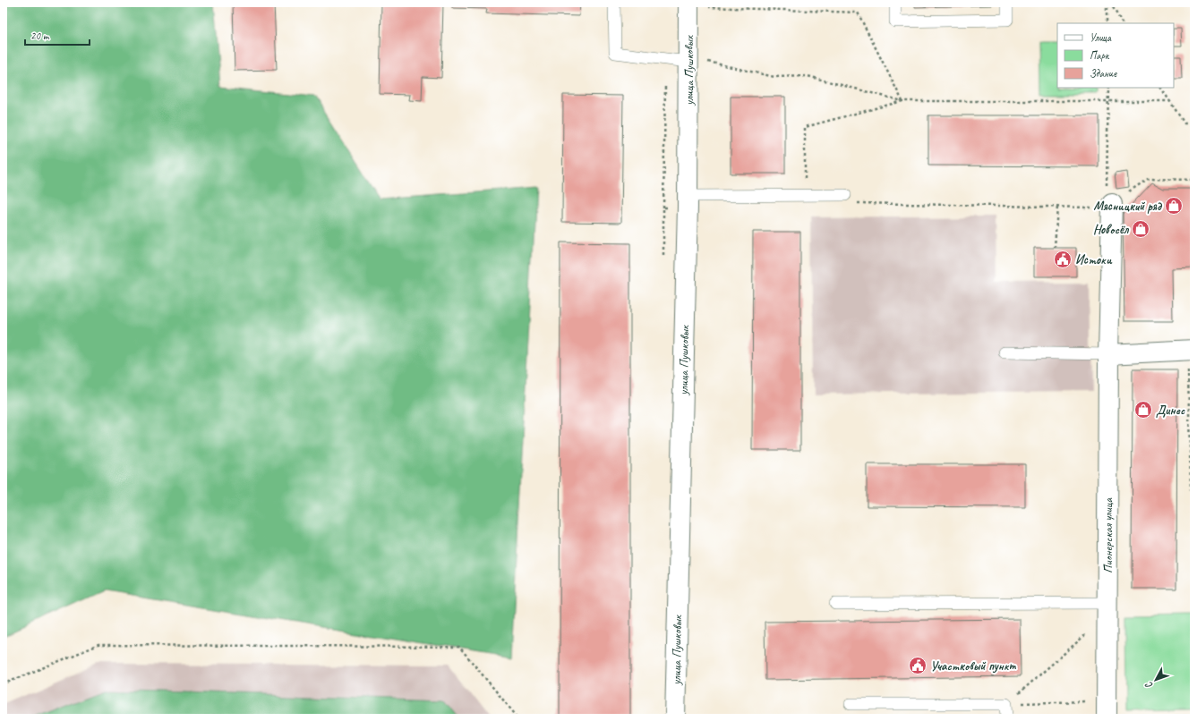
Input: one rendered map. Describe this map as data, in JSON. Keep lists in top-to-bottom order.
{
  "streets": {
    "street": ["улица Пушковых", "Пионерская улица"]
  },
  "places": {
    "shop": ["Мясницкий ряд", "Новосёл", "Динес"],
    "public building": ["Истоки", "Участковый пункт"]
  },
  "legend": ["Улица", "Парк", "Здание"],
  "scale_bar": "20 m",
  "north": "bottom left"
}
